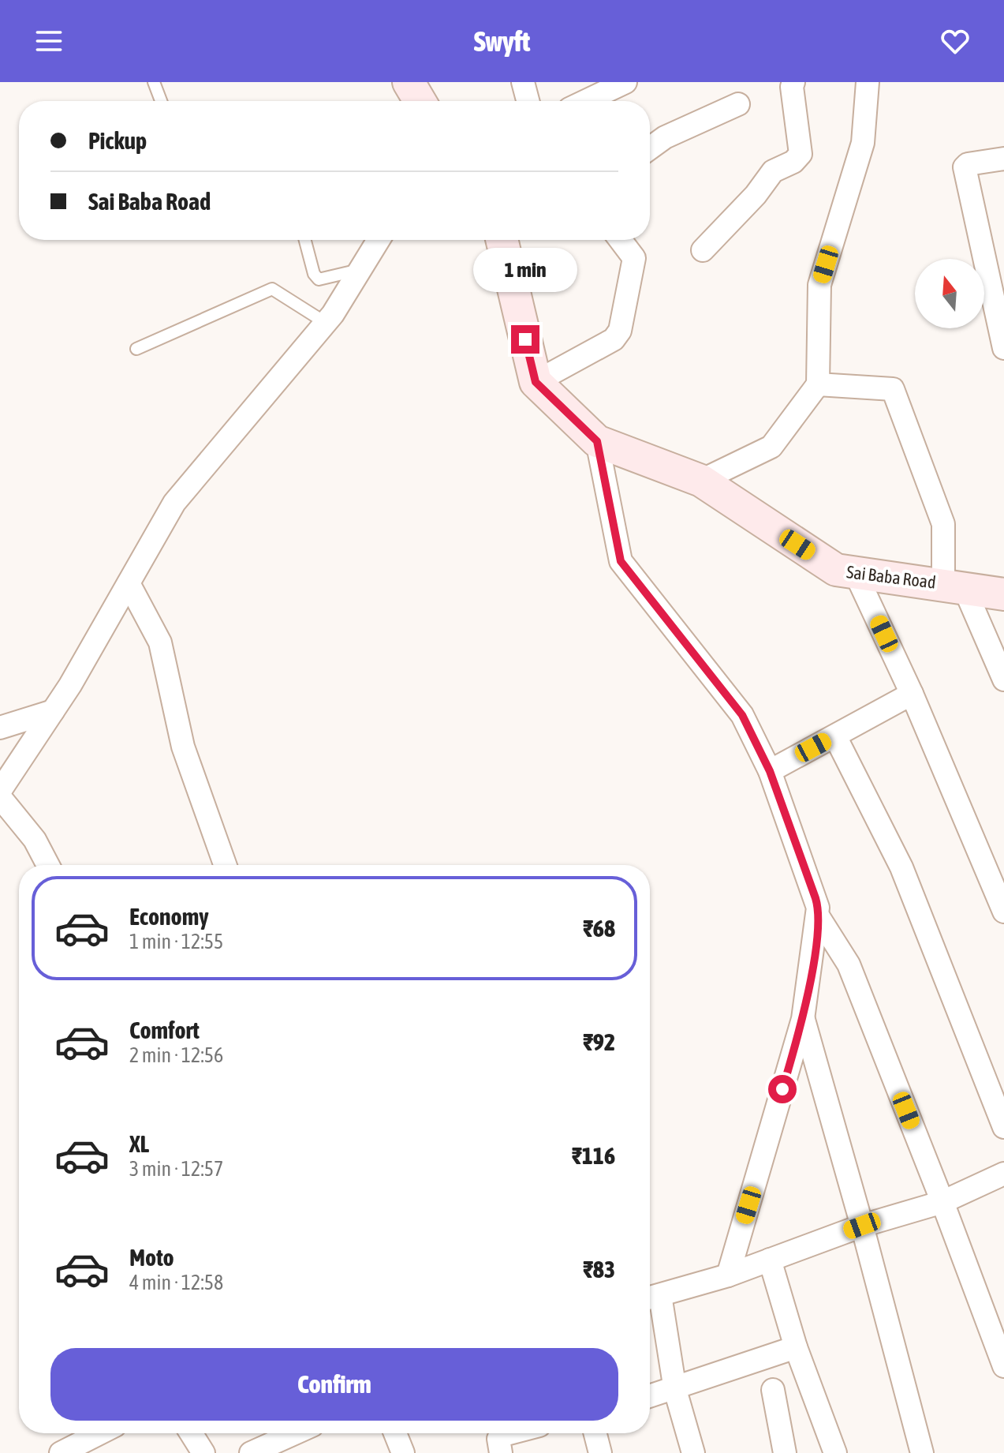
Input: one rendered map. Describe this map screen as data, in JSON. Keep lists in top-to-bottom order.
{
  "streets": {
    "street": ["Sai Baba Road"]
  },
  "north": "top",
  "page": {
    "header": "Swyft",
    "banner": ["Pickup", "Sai Baba Road"],
    "bubble": "1 min",
    "list": [
      {
        "name": "Economy",
        "note": "1 min · 12:55",
        "value": "₹68"
      },
      {
        "name": "Comfort",
        "note": "2 min · 12:56",
        "value": "₹92"
      },
      {
        "name": "XL",
        "note": "3 min · 12:57",
        "value": "₹116"
      },
      {
        "name": "Moto",
        "note": "4 min · 12:58",
        "value": "₹83"
      }
    ],
    "buttons": "Confirm"
  }
}
